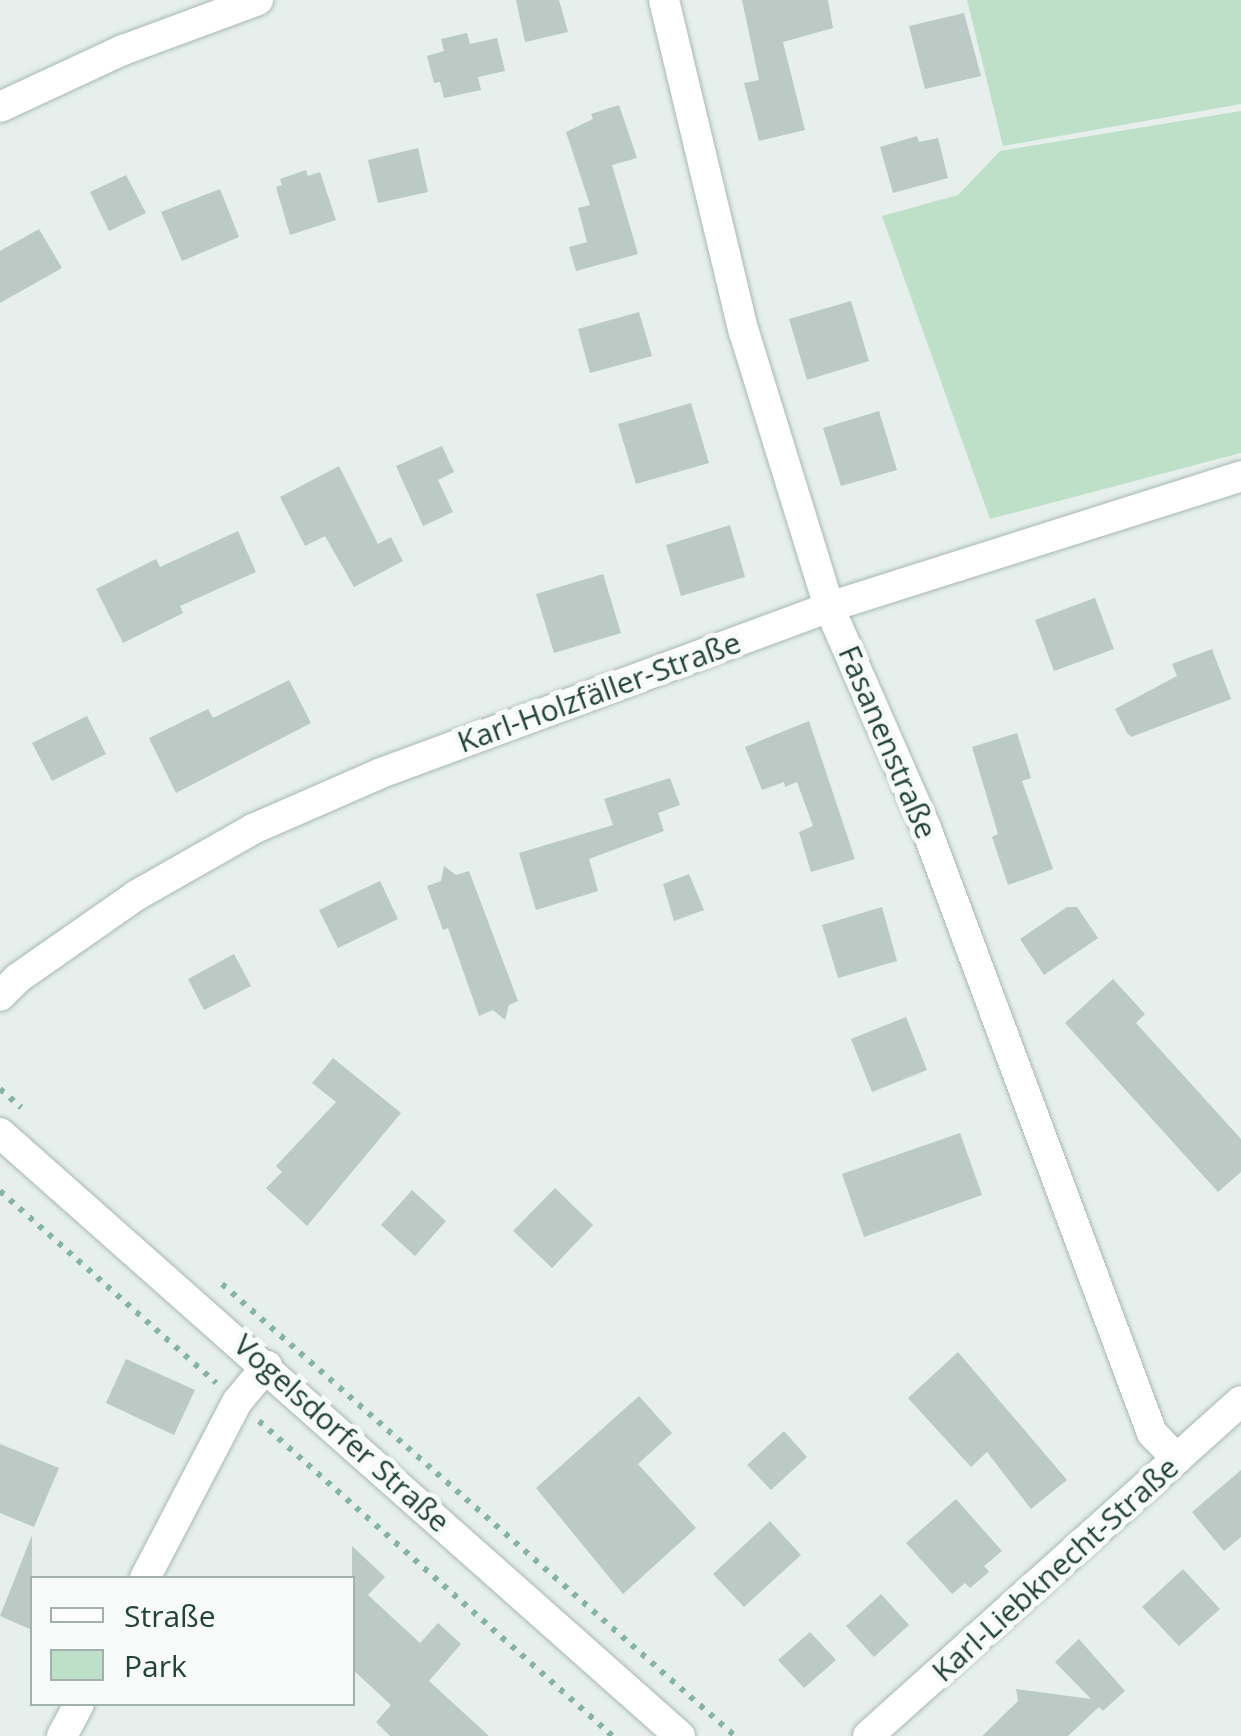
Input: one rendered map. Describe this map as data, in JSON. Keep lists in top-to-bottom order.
{
  "streets": {
    "street": [
      "Karl-Holzfäller-Straße",
      "Fasanenstraße",
      "Vogelsdorfer Straße",
      "Karl-Liebknecht-Straße"
    ]
  },
  "crossings": [
    ["Karl-Holzfäller-Straße", "Fasanenstraße"],
    ["Fasanenstraße", "Karl-Liebknecht-Straße"]
  ],
  "legend": ["Straße", "Park"]
}
